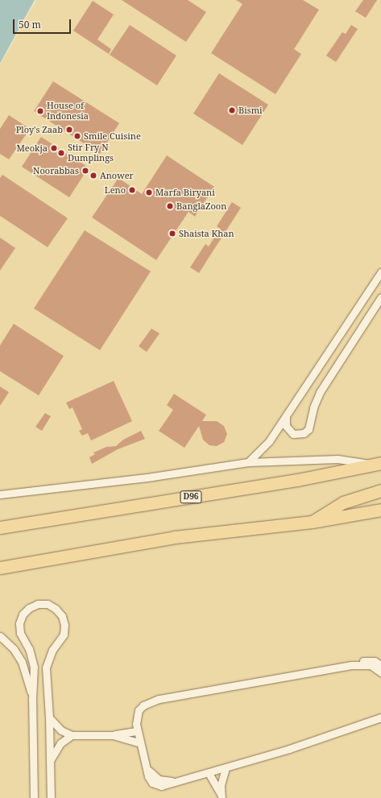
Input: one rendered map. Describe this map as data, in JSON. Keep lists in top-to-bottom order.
{
  "streets": {
    "main road": ["D96"]
  },
  "places": [
    "Bismi",
    "House of Indonesia",
    "Ploy's Zaab",
    "Smile Cuisine",
    "Meokja",
    "Stir Fry N Dumplings",
    "Noorabbas",
    "Anower",
    "Leno",
    "Marfa Biryani",
    "BanglaZoon",
    "Shaista Khan"
  ],
  "scale_bar": "50 m"
}
